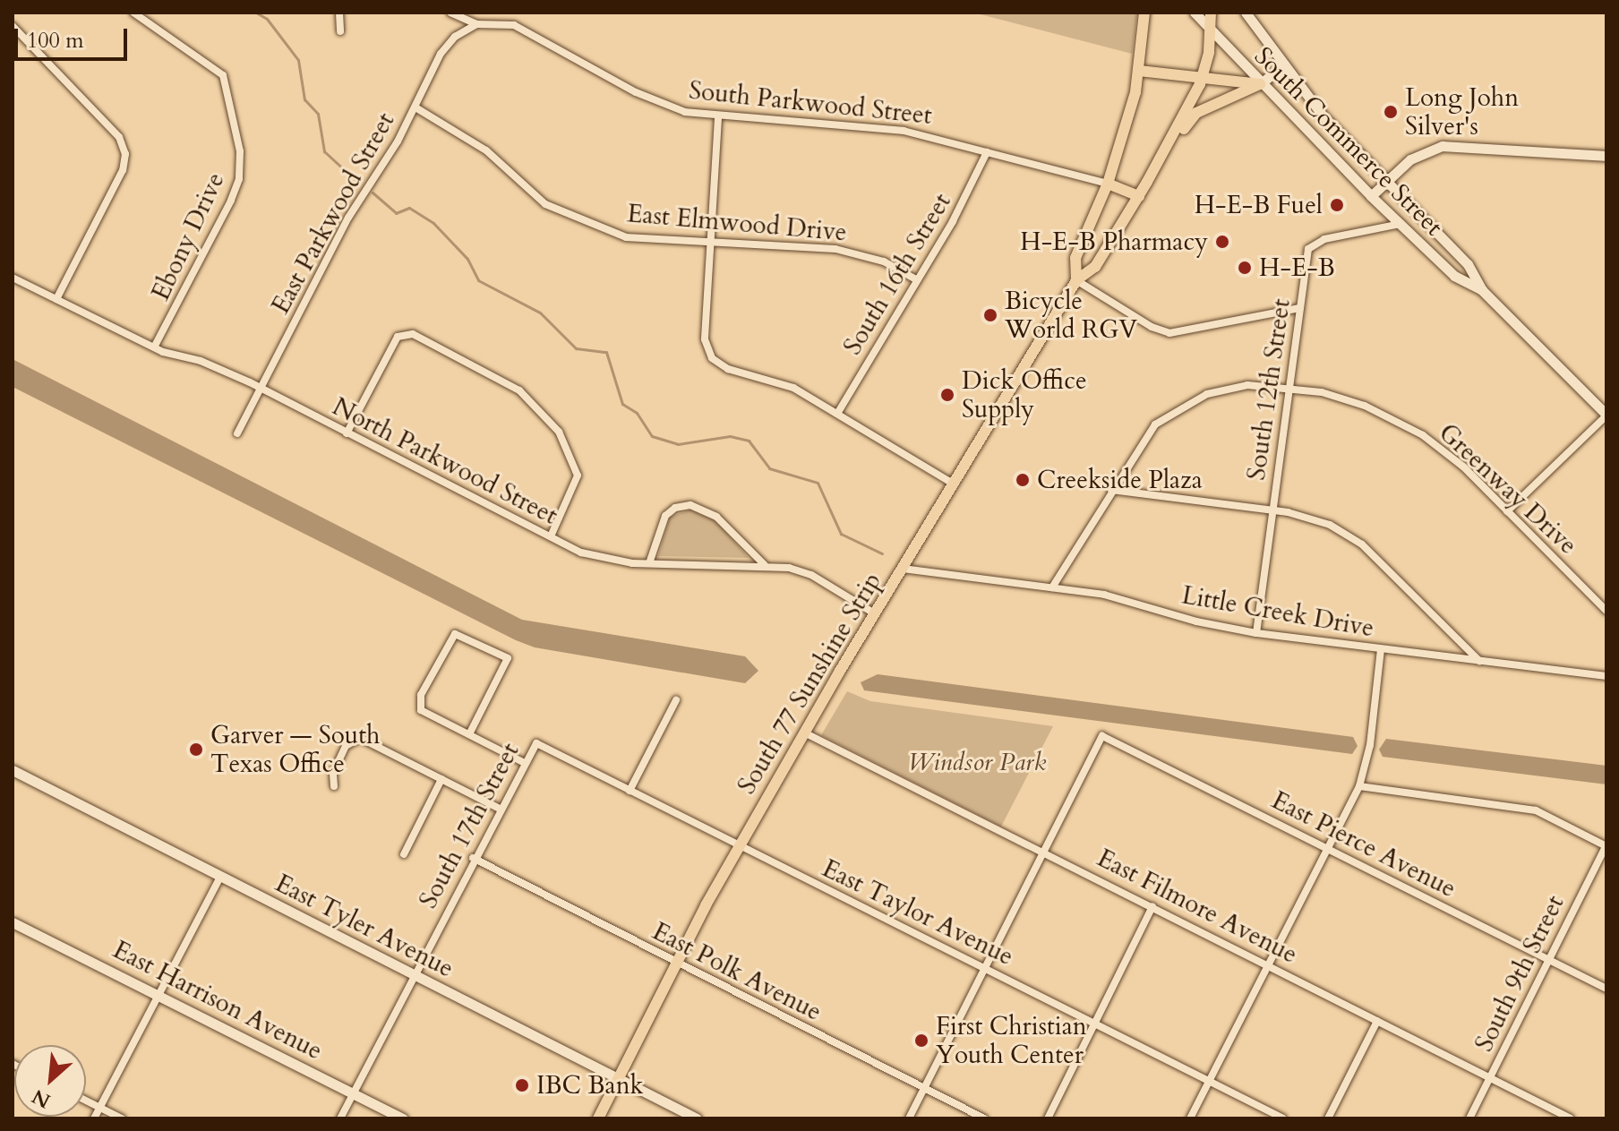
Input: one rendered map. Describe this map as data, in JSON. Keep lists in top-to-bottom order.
{
  "streets": {
    "main road": [
      "South Parkwood Street",
      "South Commerce Street",
      "South 77 Sunshine Strip",
      "East Tyler Avenue",
      "East Harrison Avenue"
    ],
    "street": [
      "East Parkwood Street",
      "East Elmwood Drive",
      "Ebony Drive",
      "South 16th Street",
      "South 12th Street",
      "North Parkwood Street",
      "Greenway Drive",
      "Little Creek Drive",
      "South 17th Street",
      "East Pierce Avenue",
      "East Filmore Avenue",
      "East Taylor Avenue",
      "East Polk Avenue",
      "South 9th Street"
    ]
  },
  "crossings": [
    ["South Parkwood Street", "East Parkwood Street"],
    ["South Parkwood Street", "South 16th Street"],
    ["South Commerce Street", "South 12th Street"],
    ["East Parkwood Street", "East Elmwood Drive"],
    ["East Parkwood Street", "North Parkwood Street"],
    ["East Elmwood Drive", "South 16th Street"],
    ["Ebony Drive", "North Parkwood Street"],
    ["South 12th Street", "Greenway Drive"],
    ["South 12th Street", "Little Creek Drive"],
    ["North Parkwood Street", "South 77 Sunshine Strip"],
    ["Greenway Drive", "Little Creek Drive"],
    ["Little Creek Drive", "South 77 Sunshine Strip"],
    ["South 77 Sunshine Strip", "East Filmore Avenue"],
    ["South 77 Sunshine Strip", "East Taylor Avenue"],
    ["South 77 Sunshine Strip", "East Tyler Avenue"],
    ["South 77 Sunshine Strip", "East Polk Avenue"],
    ["South 17th Street", "East Taylor Avenue"],
    ["South 17th Street", "East Tyler Avenue"],
    ["South 17th Street", "East Polk Avenue"],
    ["South 17th Street", "East Harrison Avenue"],
    ["East Pierce Avenue", "East Filmore Avenue"],
    ["East Pierce Avenue", "South 9th Street"],
    ["East Filmore Avenue", "South 9th Street"]
  ],
  "parks": ["Windsor Park"],
  "places": [
    "Long John Silver's",
    "H-E-B Fuel",
    "H-E-B Pharmacy",
    "H-E-B",
    "Bicycle World RGV",
    "Dick Office Supply",
    "Creekside Plaza",
    "Garver — South Texas Office",
    "First Christian Youth Center",
    "IBC Bank"
  ],
  "scale_bar": "100 m",
  "north": "bottom left"
}
